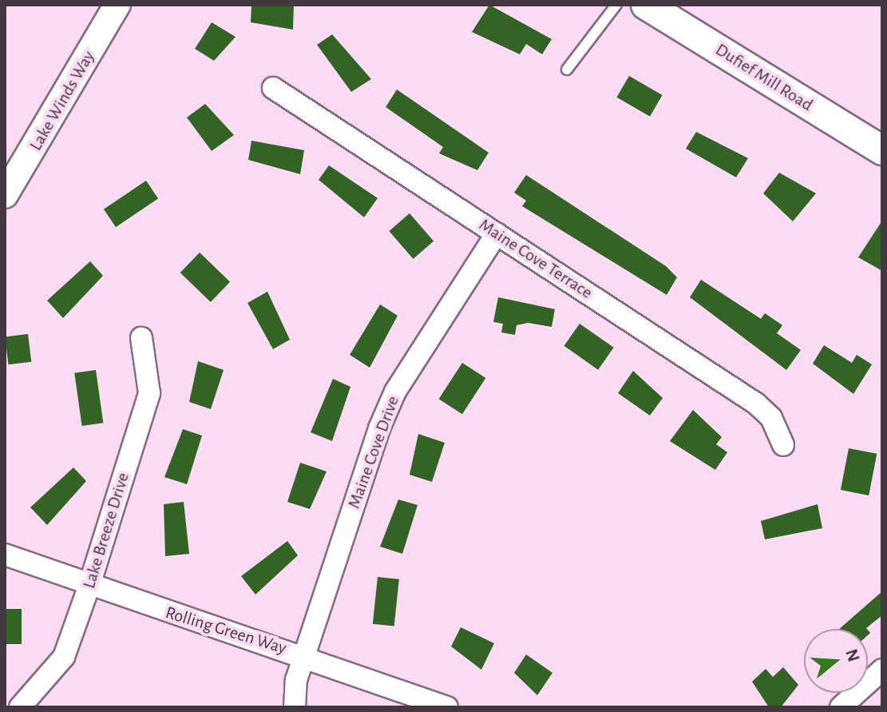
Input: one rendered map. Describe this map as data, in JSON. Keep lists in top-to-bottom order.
{
  "streets": {
    "main road": ["Dufief Mill Road"],
    "street": [
      "Lake Winds Way",
      "Maine Cove Terrace",
      "Maine Cove Drive",
      "Lake Breeze Drive",
      "Rolling Green Way"
    ]
  },
  "crossings": [
    ["Maine Cove Terrace", "Maine Cove Drive"],
    ["Maine Cove Drive", "Rolling Green Way"],
    ["Lake Breeze Drive", "Rolling Green Way"]
  ],
  "north": "right"
}
